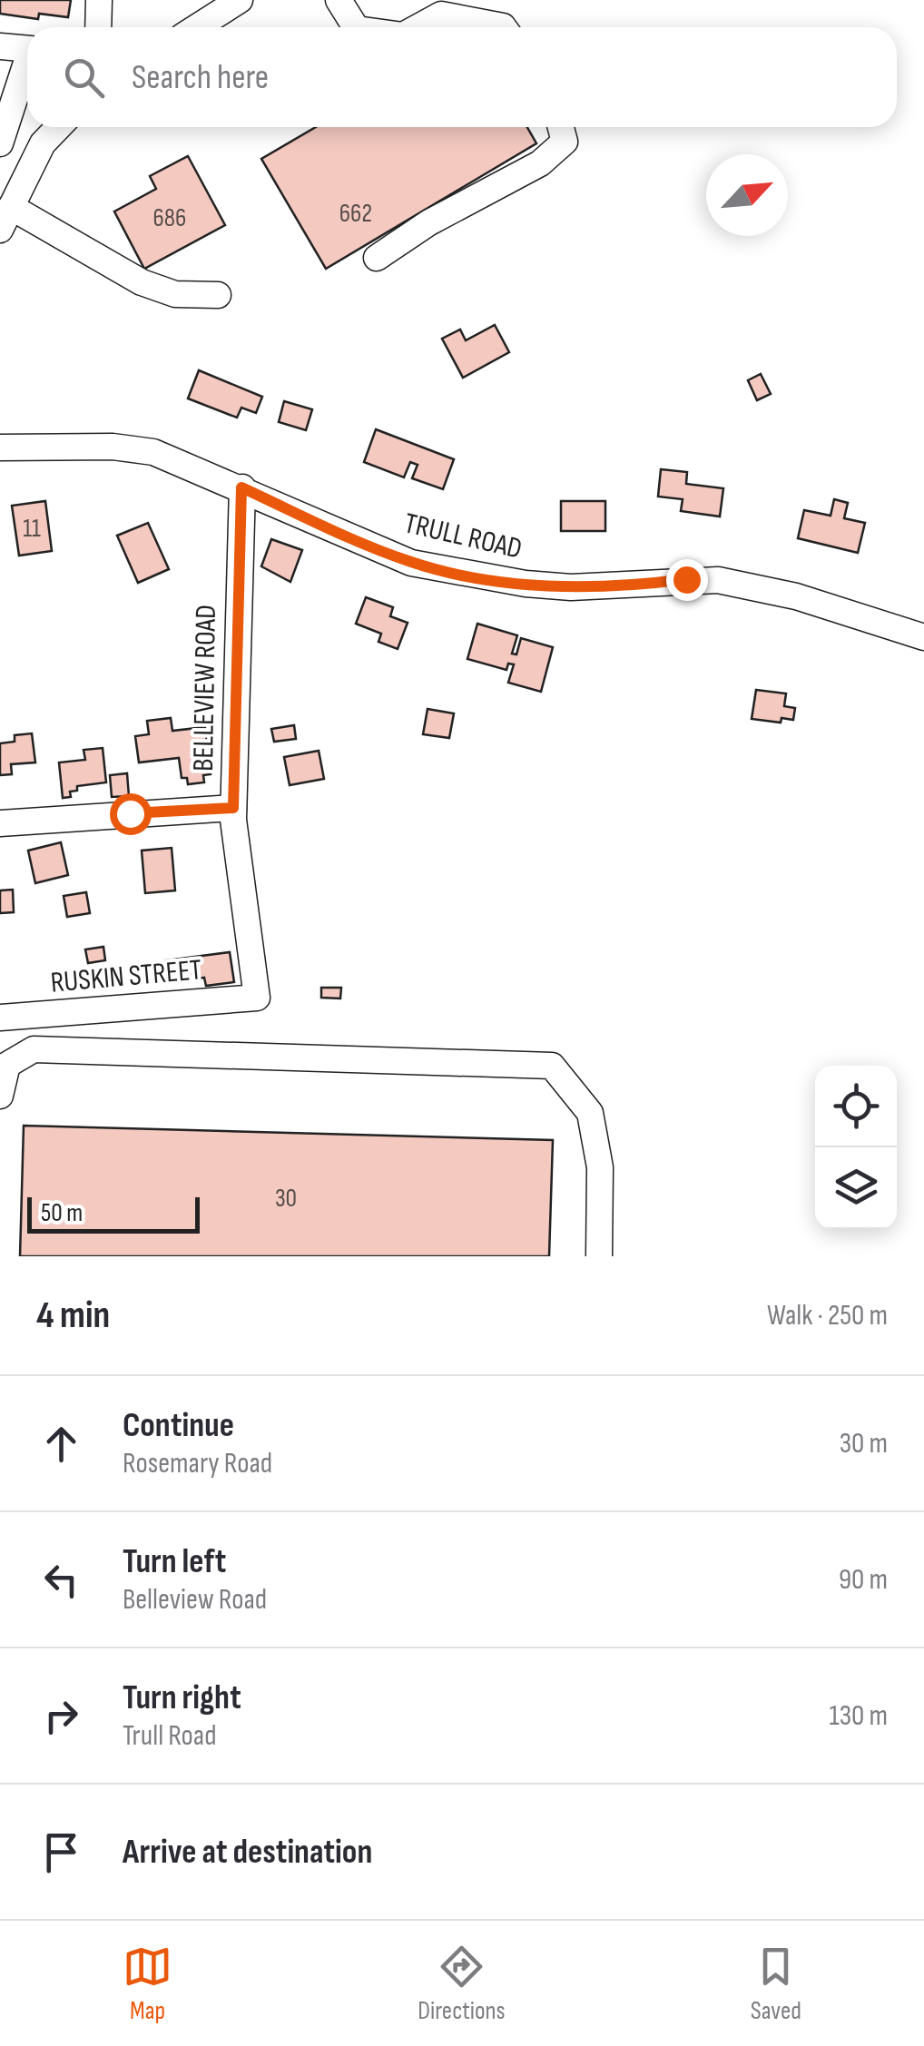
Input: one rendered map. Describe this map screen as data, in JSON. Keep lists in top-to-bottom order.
{
  "streets": {
    "street": ["TRULL ROAD", "BELLEVIEW ROAD", "RUSKIN STREET"]
  },
  "crossings": [
    ["TRULL ROAD", "BELLEVIEW ROAD"],
    ["BELLEVIEW ROAD", "RUSKIN STREET"]
  ],
  "house_numbers": [
    "662",
    "686",
    "11",
    "30"
  ],
  "scale_bar": "50 m",
  "north": "top right",
  "page": {
    "search": "Search here",
    "scale": "50 m",
    "heading": ["4 min", "Walk · 250 m"],
    "list": [
      ["Continue", "Rosemary Road", "30 m"],
      ["Turn left", "Belleview Road", "90 m"],
      ["Turn right", "Trull Road", "130 m"],
      "Arrive at destination"
    ],
    "nav": ["Map", "Directions", "Saved"]
  }
}
